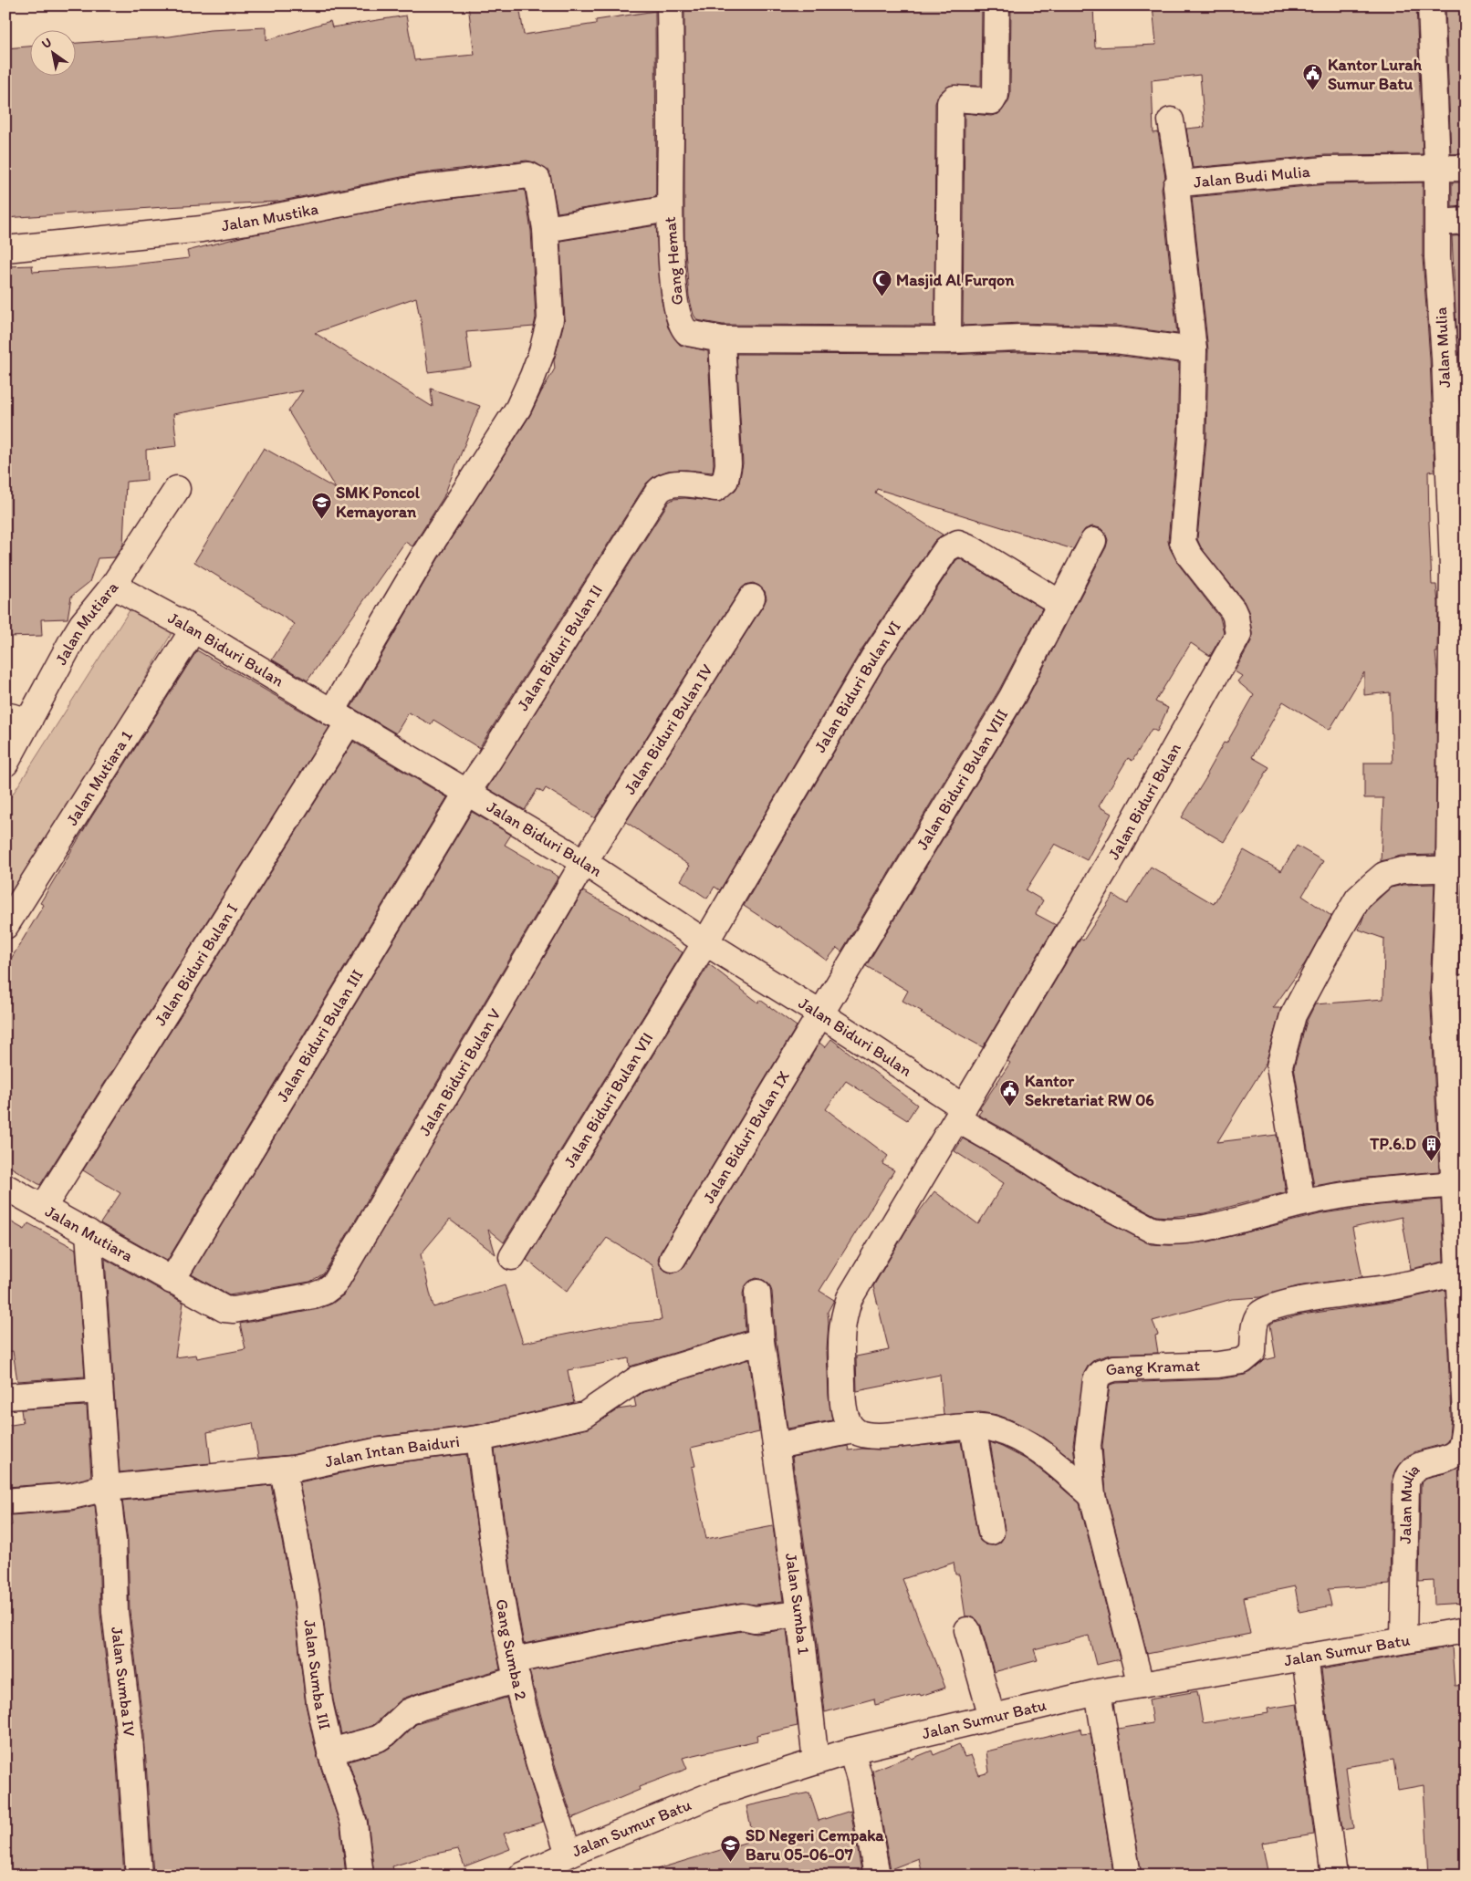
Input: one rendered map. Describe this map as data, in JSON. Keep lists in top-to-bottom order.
{
  "streets": {
    "street": [
      "Jalan Budi Mulia",
      "Jalan Mustika",
      "Gang Hemat",
      "Jalan Mulia",
      "Jalan Mutiara",
      "Jalan Biduri Bulan II",
      "Jalan Biduri Bulan",
      "Jalan Biduri Bulan VI",
      "Jalan Biduri Bulan IV",
      "Jalan Mutiara 1",
      "Jalan Biduri Bulan VIII",
      "Jalan Biduri Bulan I",
      "Jalan Biduri Bulan III",
      "Jalan Biduri Bulan V",
      "Jalan Biduri Bulan VII",
      "Jalan Biduri Bulan IX",
      "Gang Kramat",
      "Jalan Intan Baiduri",
      "Jalan Sumba 1",
      "Gang Sumba 2",
      "Jalan Sumur Batu",
      "Jalan Sumba III",
      "Jalan Sumba IV"
    ]
  },
  "crossings": [
    ["Jalan Budi Mulia", "Jalan Mulia"],
    ["Jalan Budi Mulia", "Jalan Biduri Bulan"],
    ["Jalan Mustika", "Jalan Biduri Bulan I"],
    ["Gang Hemat", "Jalan Biduri Bulan II"],
    ["Jalan Mulia", "Gang Kramat"],
    ["Jalan Mulia", "Jalan Sumur Batu"],
    ["Jalan Mutiara", "Jalan Biduri Bulan"],
    ["Jalan Mutiara", "Jalan Biduri Bulan I"],
    ["Jalan Mutiara", "Jalan Biduri Bulan III"],
    ["Jalan Mutiara", "Jalan Biduri Bulan V"],
    ["Jalan Mutiara", "Jalan Sumba IV"],
    ["Jalan Biduri Bulan II", "Jalan Biduri Bulan"],
    ["Jalan Biduri Bulan II", "Jalan Biduri Bulan III"],
    ["Jalan Biduri Bulan", "Jalan Biduri Bulan VI"],
    ["Jalan Biduri Bulan", "Jalan Biduri Bulan IV"],
    ["Jalan Biduri Bulan", "Jalan Mutiara 1"],
    ["Jalan Biduri Bulan", "Jalan Biduri Bulan VIII"],
    ["Jalan Biduri Bulan", "Jalan Biduri Bulan I"],
    ["Jalan Biduri Bulan", "Jalan Biduri Bulan III"],
    ["Jalan Biduri Bulan", "Jalan Biduri Bulan V"],
    ["Jalan Biduri Bulan", "Jalan Biduri Bulan VII"],
    ["Jalan Biduri Bulan", "Jalan Biduri Bulan IX"],
    ["Jalan Biduri Bulan VI", "Jalan Biduri Bulan VIII"],
    ["Jalan Biduri Bulan VI", "Jalan Biduri Bulan VII"],
    ["Jalan Biduri Bulan IV", "Jalan Biduri Bulan V"],
    ["Jalan Biduri Bulan VIII", "Jalan Biduri Bulan IX"],
    ["Gang Kramat", "Jalan Sumur Batu"],
    ["Jalan Intan Baiduri", "Jalan Sumba 1"],
    ["Jalan Intan Baiduri", "Gang Sumba 2"],
    ["Jalan Intan Baiduri", "Jalan Sumba III"],
    ["Jalan Intan Baiduri", "Jalan Sumba IV"],
    ["Jalan Sumba 1", "Jalan Sumur Batu"],
    ["Gang Sumba 2", "Jalan Sumur Batu"]
  ],
  "places": {
    "public building": ["Kantor Lurah Sumur Batu", "Kantor Sekretariat RW 06"],
    "mosque": ["Masjid Al Furqon"],
    "school or university": ["SMK Poncol Kemayoran", "SD Negeri Cempaka Baru 05-06-07"],
    "building": ["TP.6.D"]
  },
  "north": "top left"
}
